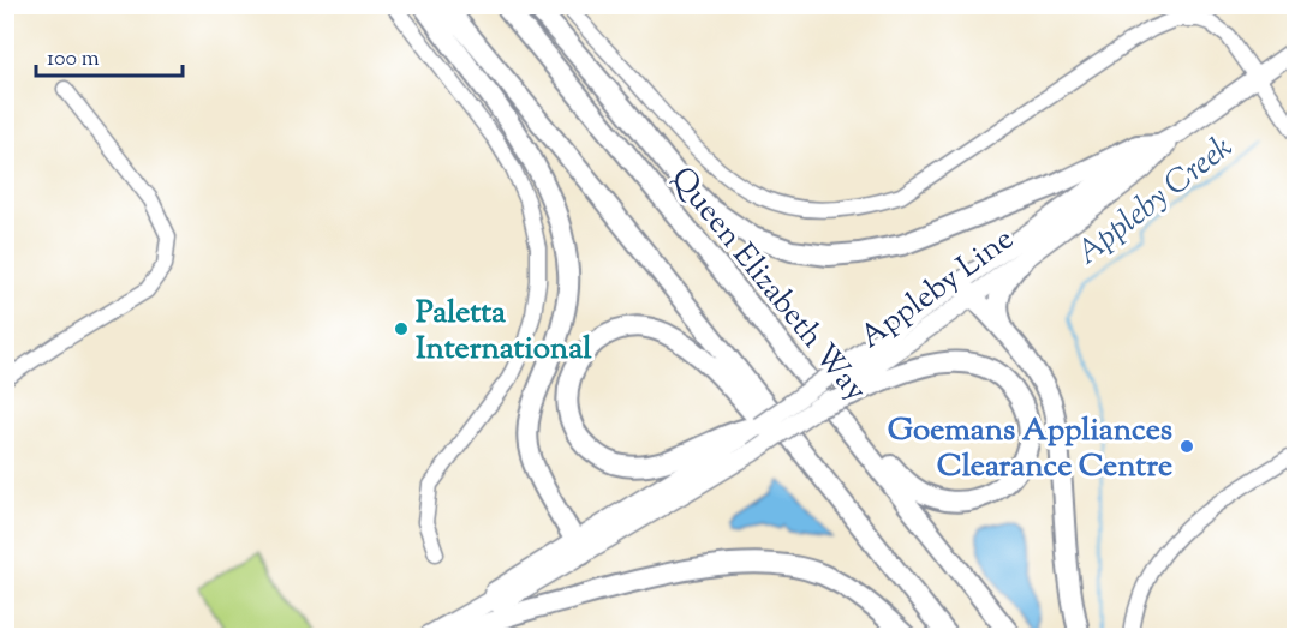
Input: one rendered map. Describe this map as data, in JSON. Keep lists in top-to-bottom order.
{
  "streets": {
    "highway": ["Queen Elizabeth Way"],
    "main road": ["Appleby Line"]
  },
  "water": ["Appleby Creek"],
  "places": ["Paletta International", "Goemans Appliances Clearance Centre"],
  "scale_bar": "100 m"
}
